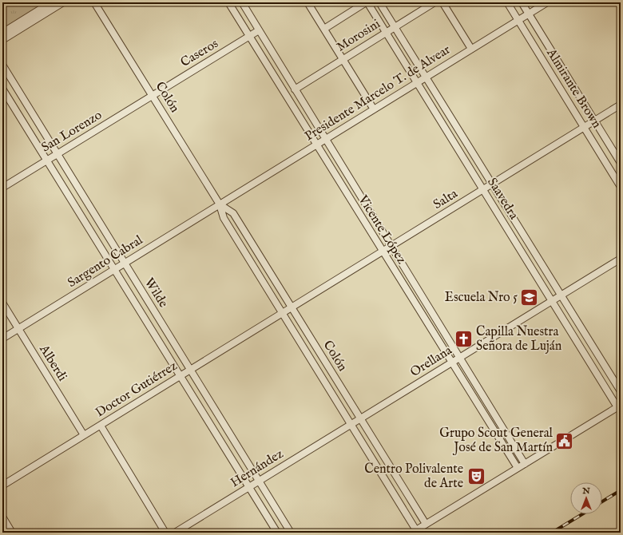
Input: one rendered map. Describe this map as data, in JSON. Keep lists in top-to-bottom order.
{
  "streets": {
    "street": [
      "Morosini",
      "Caseros",
      "Almirante Brown",
      "Presidente Marcelo T. de Alvear",
      "Colón",
      "San Lorenzo",
      "Saavedra",
      "Salta",
      "Vicente López",
      "Sargento Cabral",
      "Wilde",
      "Orellana",
      "Alberdi",
      "Doctor Gutiérrez",
      "Hernández"
    ]
  },
  "crossings": [
    ["Morosini", "Saavedra"],
    ["Morosini", "Vicente López"],
    ["Caseros", "Colón"],
    ["Caseros", "San Lorenzo"],
    ["Caseros", "Vicente López"],
    ["Almirante Brown", "Presidente Marcelo T. de Alvear"],
    ["Almirante Brown", "Salta"],
    ["Presidente Marcelo T. de Alvear", "Colón"],
    ["Presidente Marcelo T. de Alvear", "Saavedra"],
    ["Presidente Marcelo T. de Alvear", "Vicente López"],
    ["Presidente Marcelo T. de Alvear", "Sargento Cabral"],
    ["Colón", "San Lorenzo"],
    ["Colón", "Salta"],
    ["Colón", "Sargento Cabral"],
    ["Colón", "Orellana"],
    ["Colón", "Doctor Gutiérrez"],
    ["Colón", "Hernández"],
    ["San Lorenzo", "Wilde"],
    ["Saavedra", "Salta"],
    ["Saavedra", "Orellana"],
    ["Salta", "Vicente López"],
    ["Salta", "Doctor Gutiérrez"],
    ["Vicente López", "Orellana"],
    ["Sargento Cabral", "Wilde"],
    ["Sargento Cabral", "Alberdi"],
    ["Wilde", "Doctor Gutiérrez"],
    ["Wilde", "Hernández"],
    ["Orellana", "Hernández"],
    ["Alberdi", "Doctor Gutiérrez"]
  ],
  "places": {
    "school or university": ["Escuela Nro 5"],
    "church": ["Capilla Nuestra Señora de Luján"],
    "public building": ["Grupo Scout General José de San Martín"],
    "theatre": ["Centro Polivalente de Arte"]
  },
  "north": "top"
}
